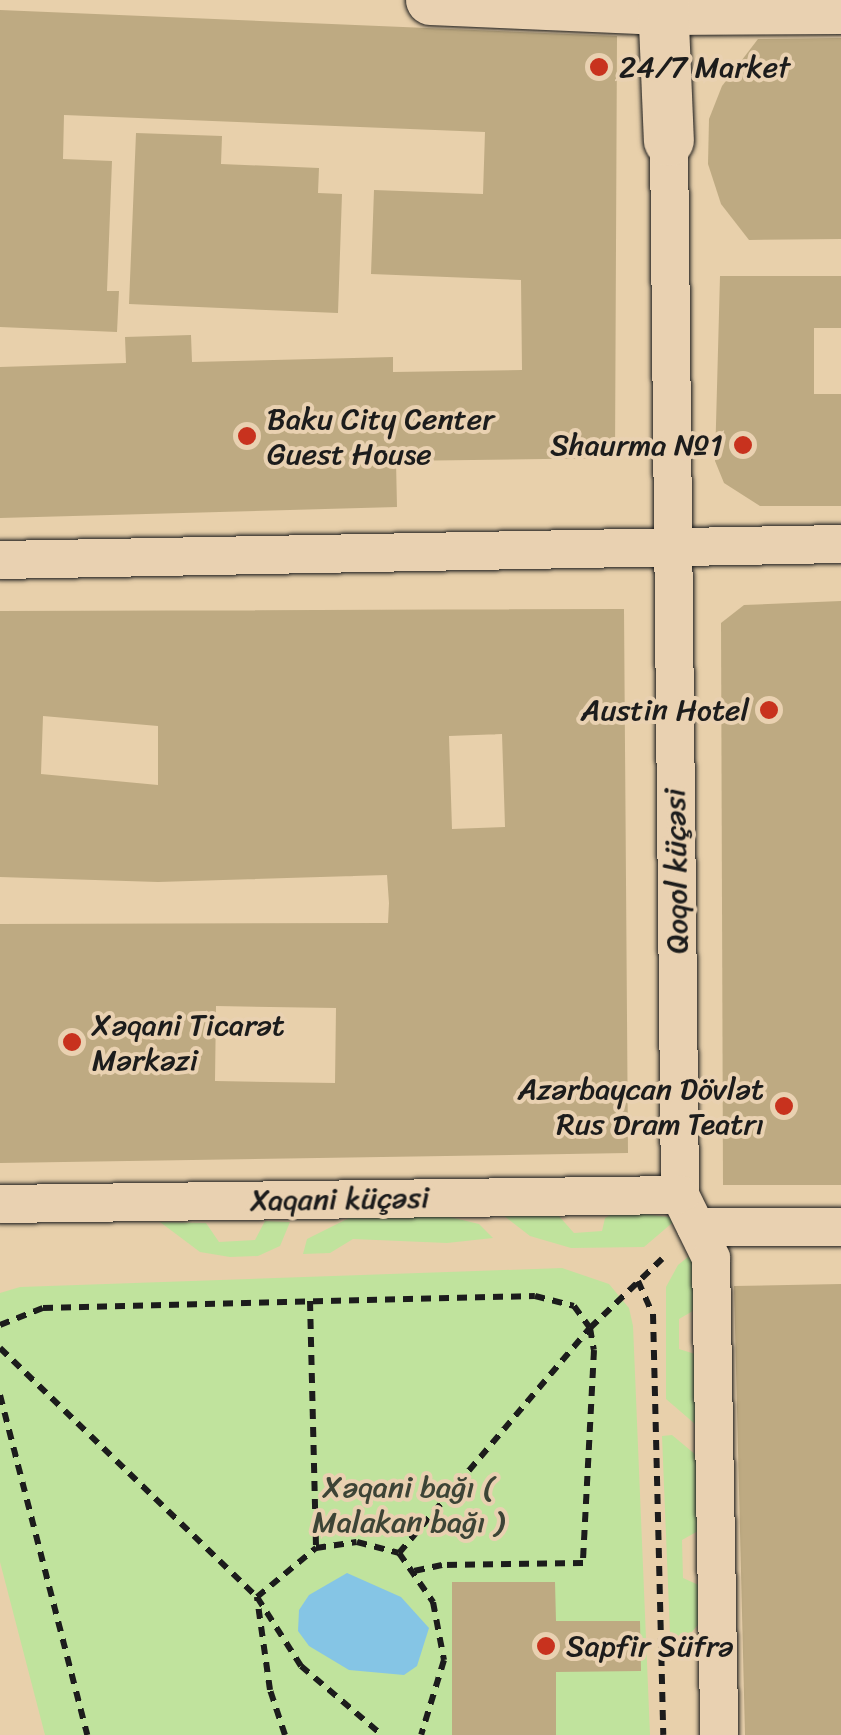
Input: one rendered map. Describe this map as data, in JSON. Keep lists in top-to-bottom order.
{
  "streets": {
    "street": ["Qoqol küçəsi", "Xaqani küçəsi"]
  },
  "crossings": [
    ["Qoqol küçəsi", "Xaqani küçəsi"]
  ],
  "parks": ["Xəqani bağı ( Malakan bağı )"],
  "places": [
    "24/7 Market",
    "Baku City Center Guest House",
    "Shaurma №1",
    "Austin Hotel",
    "Xəqani Ticarət Mərkəzi",
    "Azərbaycan Dövlət Rus Dram Teatrı",
    "Sapfir Süfrə"
  ]
}
